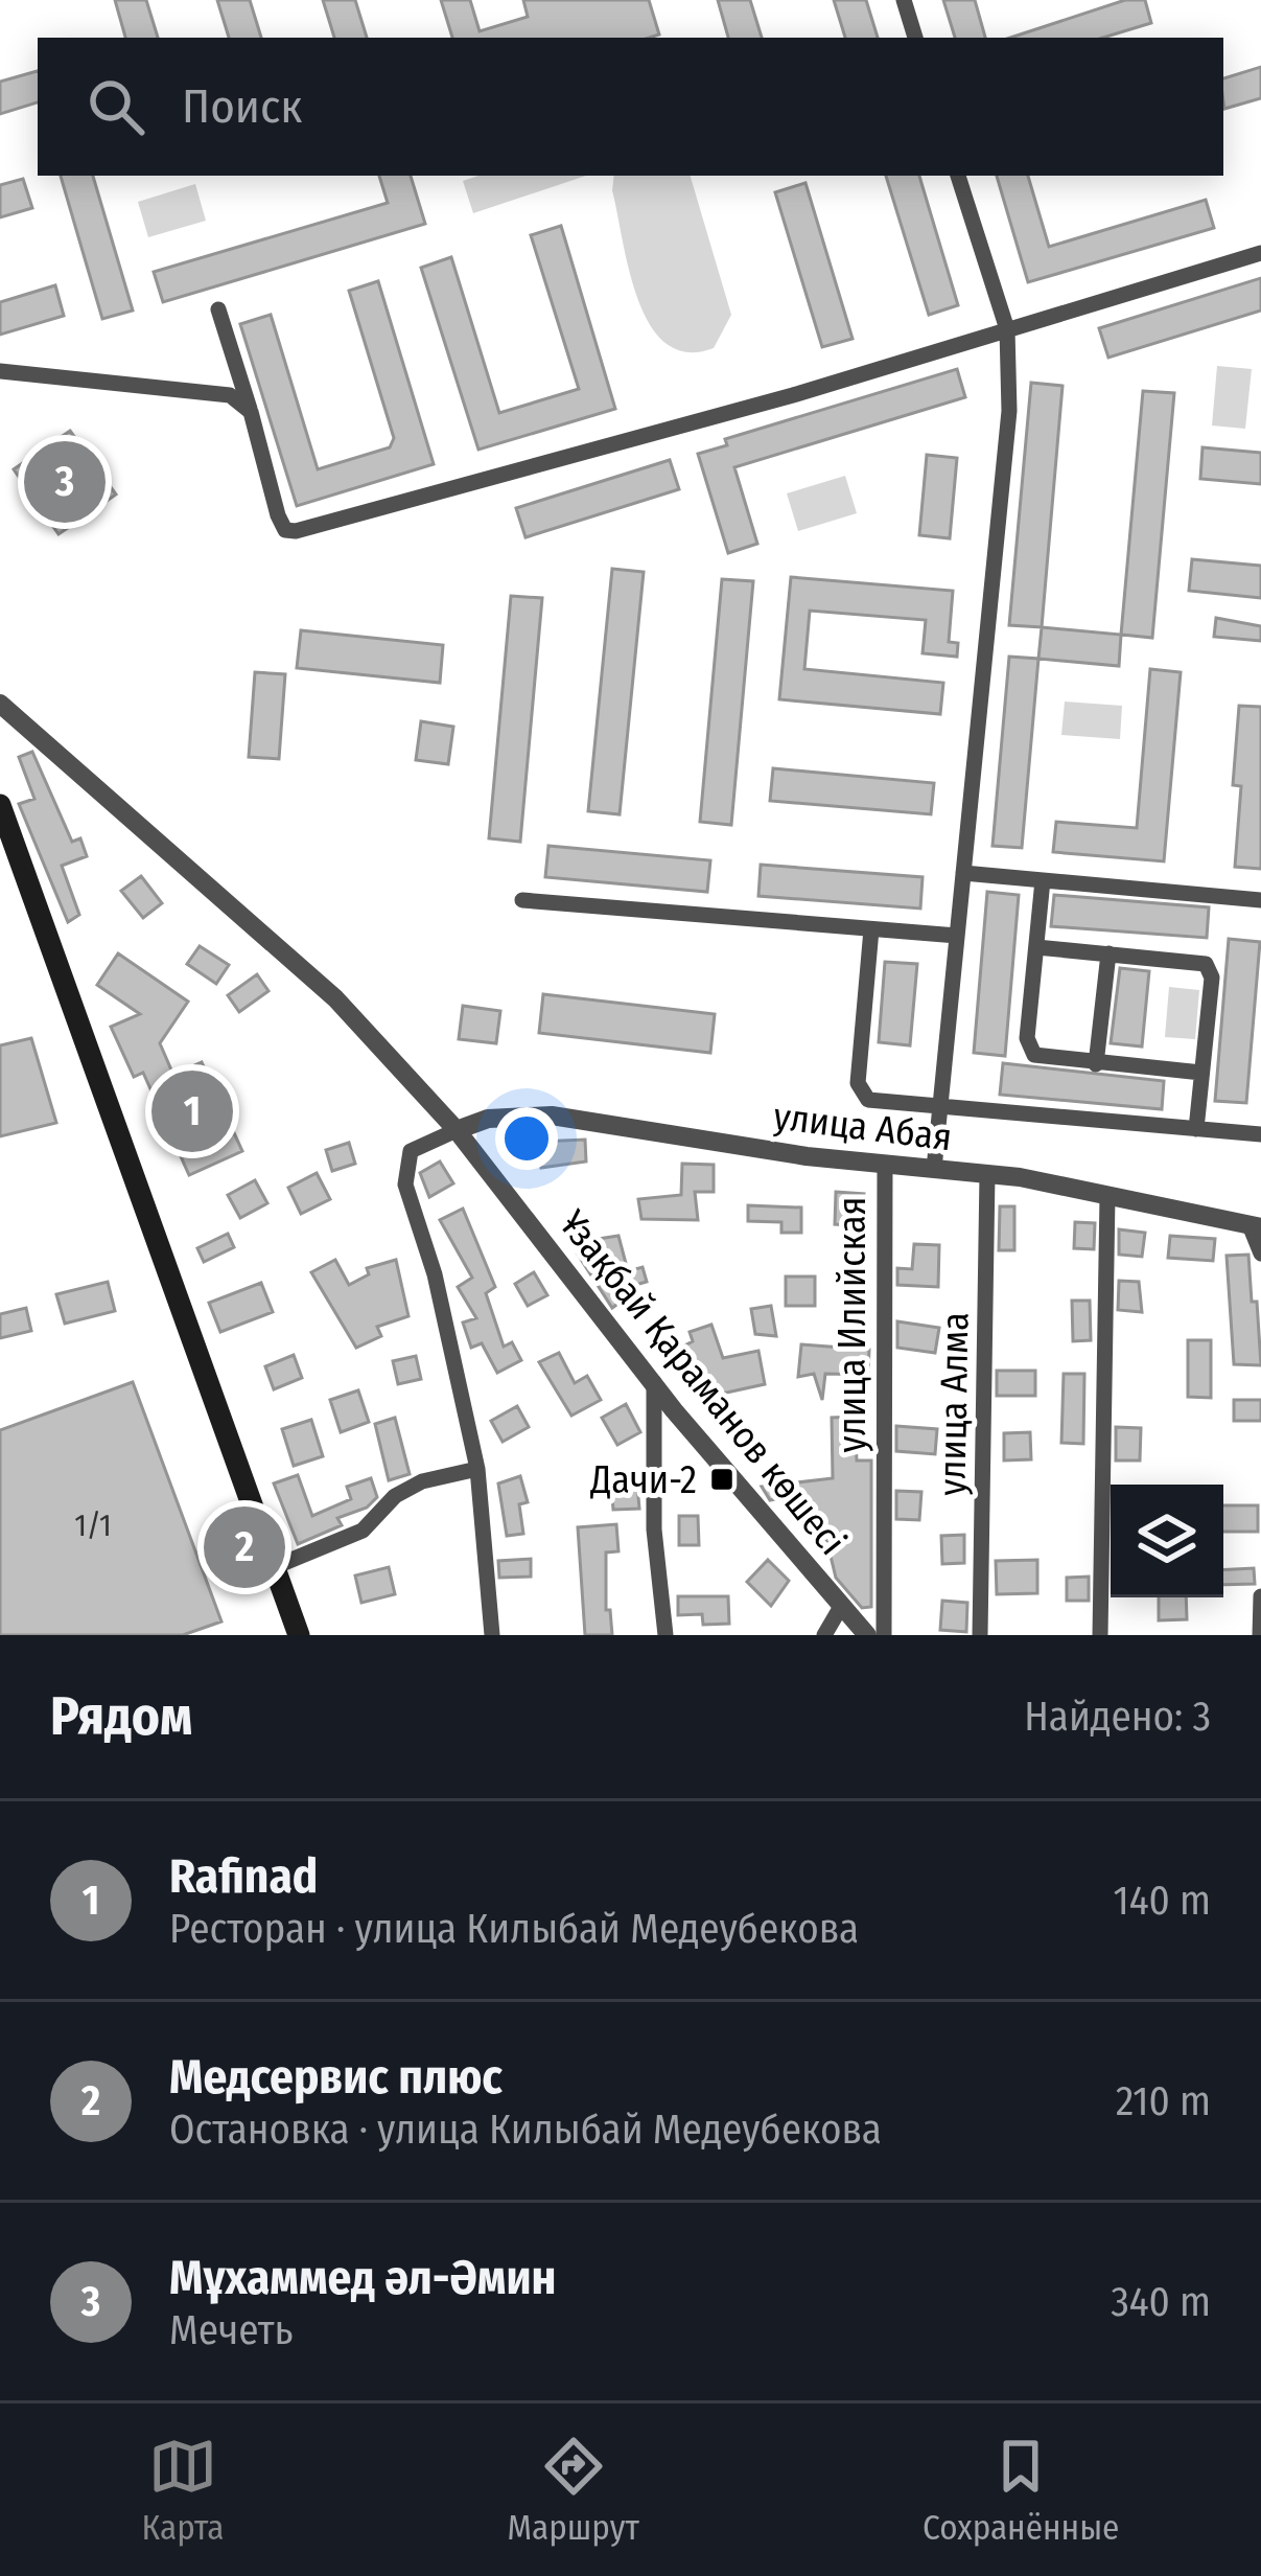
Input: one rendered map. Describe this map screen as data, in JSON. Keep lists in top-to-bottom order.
{
  "streets": {
    "street": [
      "улица Абая",
      "улица Илийская",
      "Ұзақбай Қараманов көшесі",
      "улица Алма"
    ]
  },
  "crossings": [
    ["улица Абая", "улица Илийская"],
    ["улица Абая", "Ұзақбай Қараманов көшесі"],
    ["улица Абая", "улица Алма"]
  ],
  "places": {
    "transit": ["Дачи-2"]
  },
  "house_numbers": ["1/1"],
  "page": {
    "search": "Поиск",
    "pins": ["3", "1", "2"],
    "heading": ["Рядом", "Найдено: 3"],
    "list": [
      {
        "mark": "1",
        "name": "Rafinad",
        "note": "Ресторан · улица Килыбай Медеубекова",
        "value": "140 m"
      },
      {
        "mark": "2",
        "name": "Медсервис плюс",
        "note": "Остановка · улица Килыбай Медеубекова",
        "value": "210 m"
      },
      {
        "mark": "3",
        "name": "Мұхаммед әл-Әмин",
        "note": "Мечеть",
        "value": "340 m"
      }
    ],
    "nav": ["Карта", "Маршрут", "Сохранённые"]
  }
}
